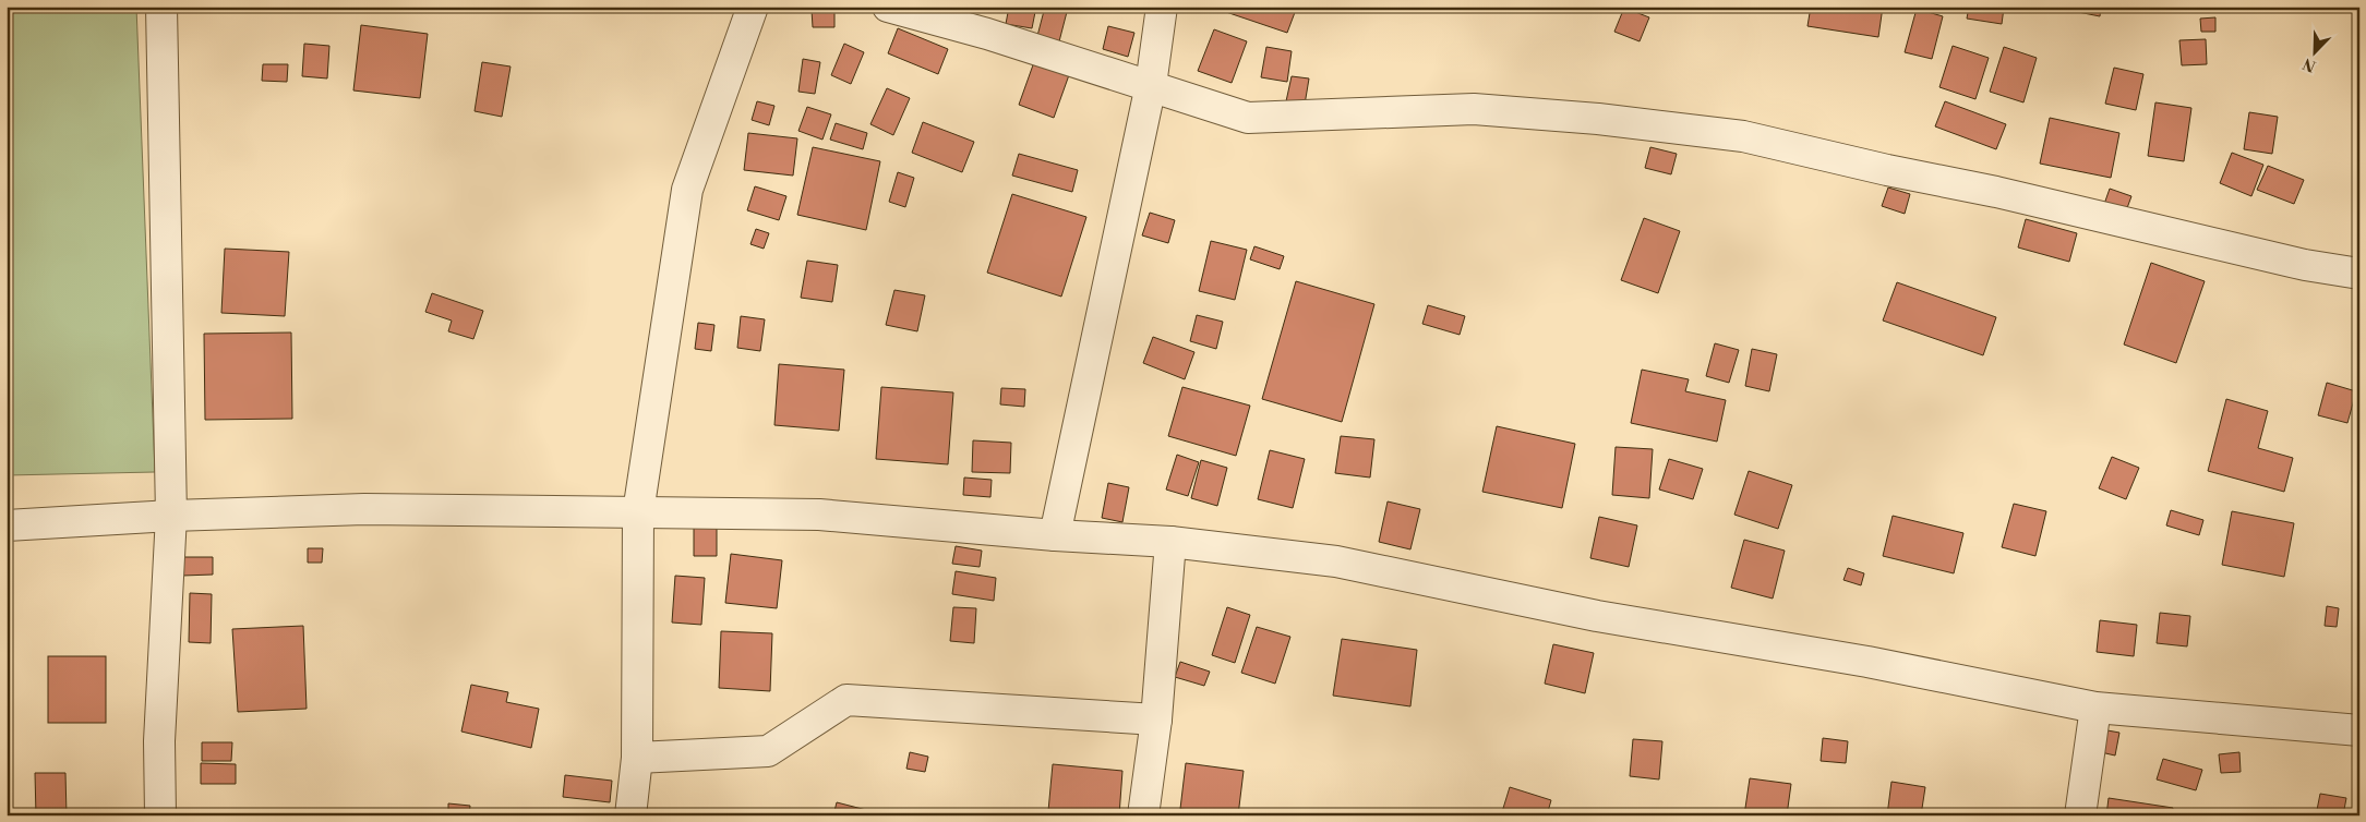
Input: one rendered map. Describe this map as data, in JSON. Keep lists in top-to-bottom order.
{
  "north": "bottom left"
}
